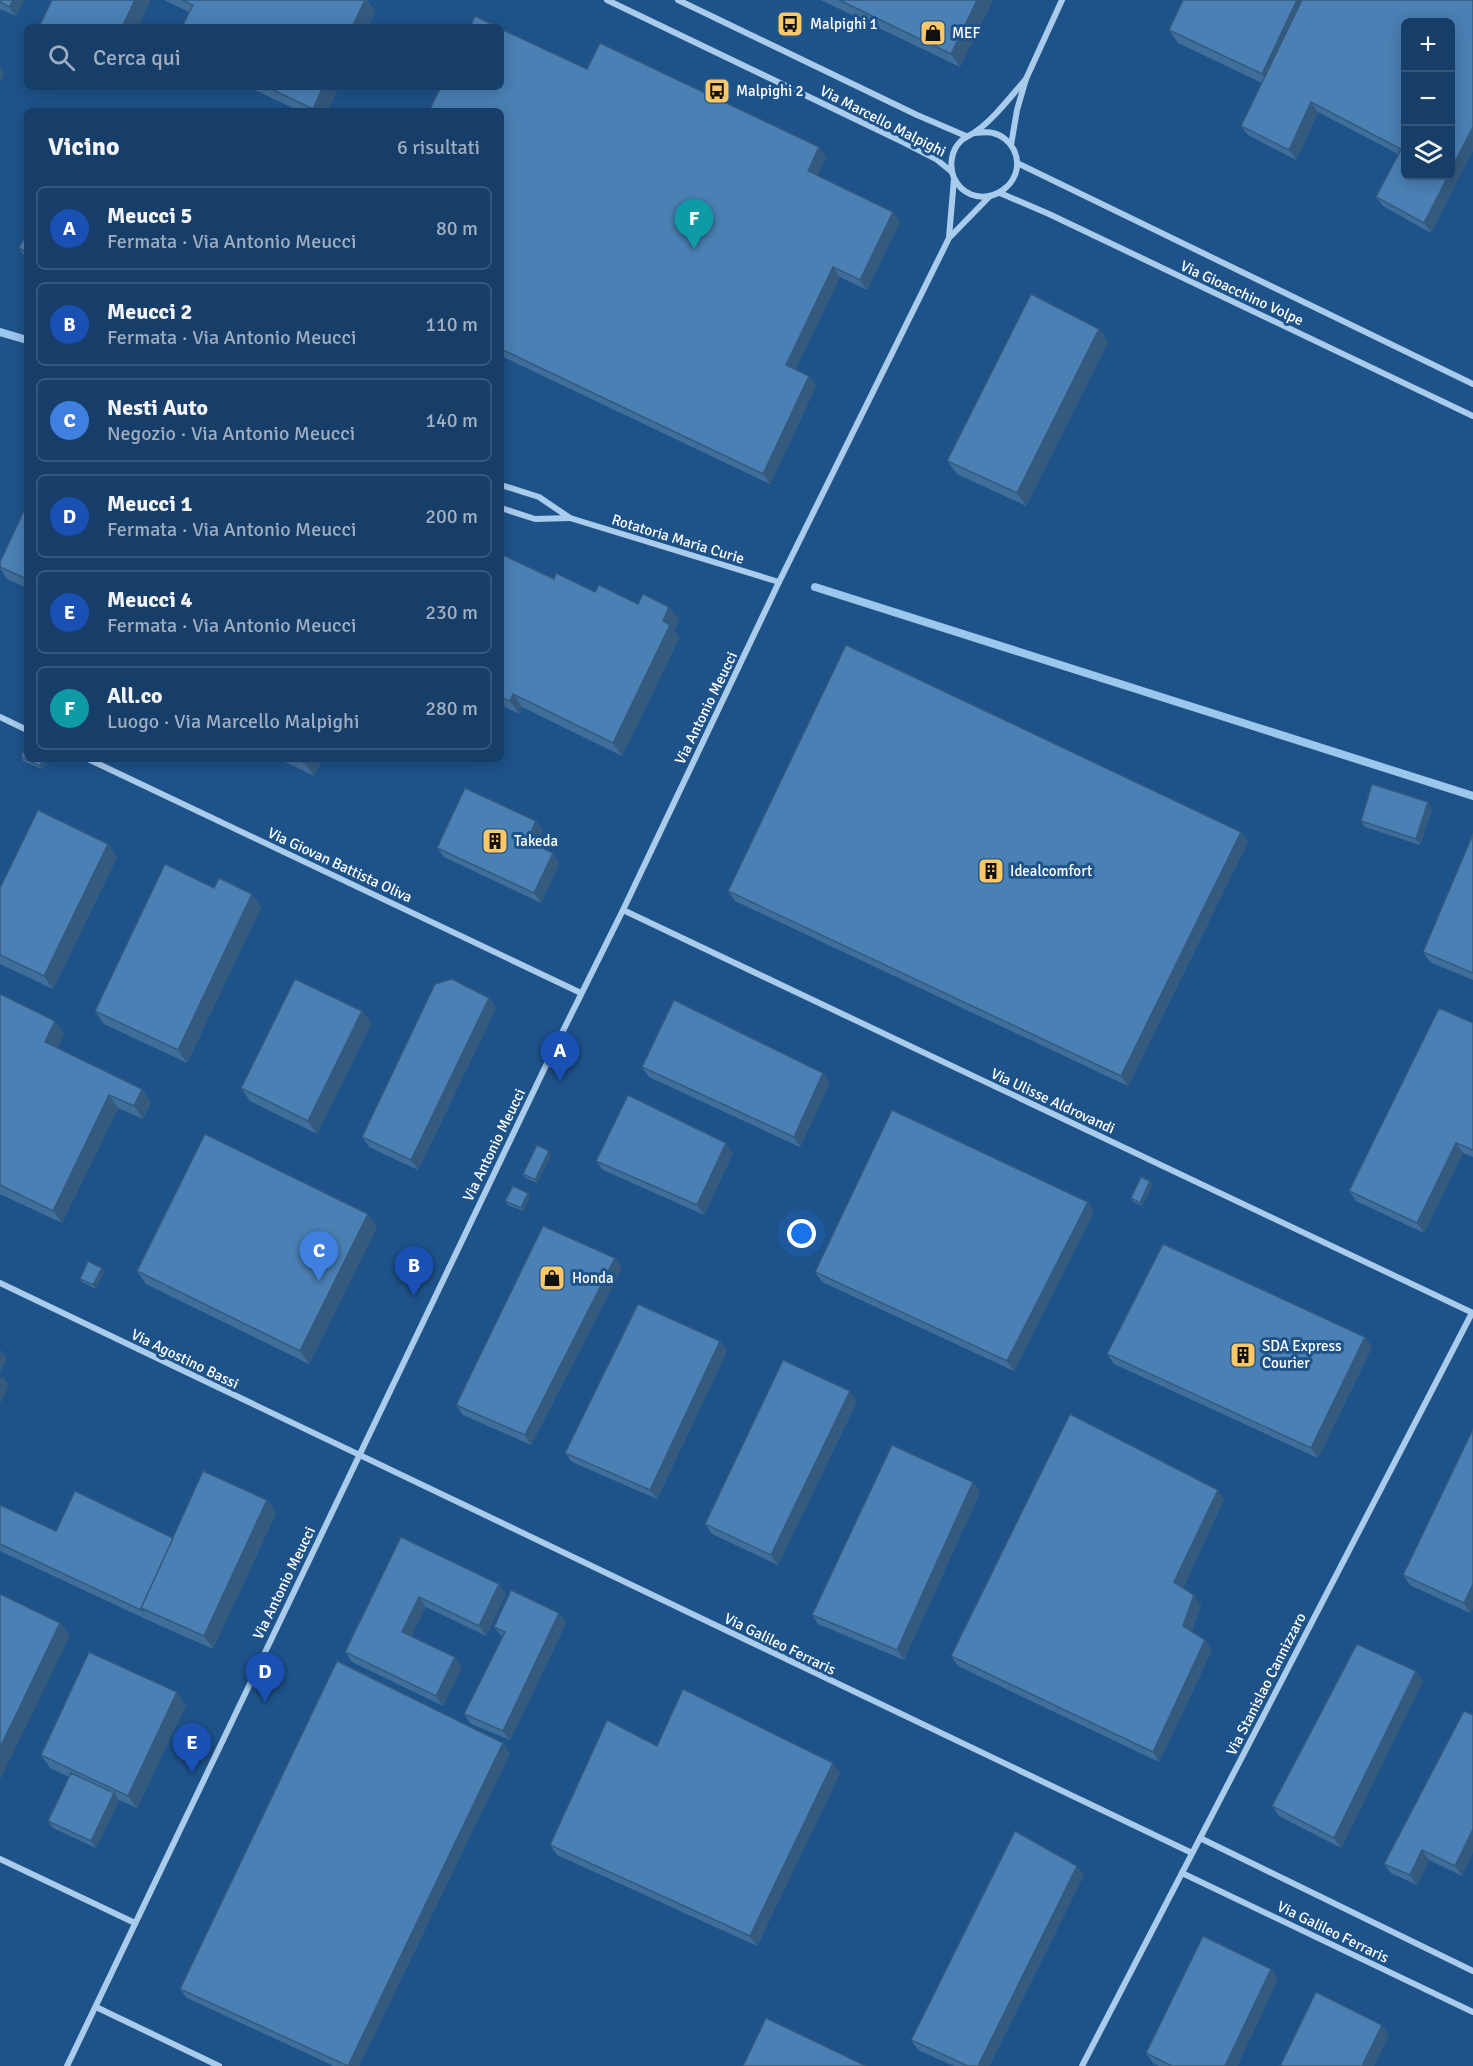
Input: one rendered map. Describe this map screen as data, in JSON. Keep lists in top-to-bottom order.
{
  "streets": {
    "street": [
      "Via Marcello Malpighi",
      "Via Gioacchino Volpe",
      "Rotatoria Maria Curie",
      "Via Antonio Meucci",
      "Via Giovan Battista Oliva",
      "Via Ulisse Aldrovandi",
      "Via Agostino Bassi",
      "Via Galileo Ferraris",
      "Via Stanislao Cannizzaro"
    ]
  },
  "crossings": [
    ["Via Marcello Malpighi", "Via Gioacchino Volpe"],
    ["Via Marcello Malpighi", "Via Antonio Meucci"],
    ["Via Gioacchino Volpe", "Via Antonio Meucci"],
    ["Rotatoria Maria Curie", "Via Antonio Meucci"],
    ["Via Antonio Meucci", "Via Giovan Battista Oliva"],
    ["Via Antonio Meucci", "Via Ulisse Aldrovandi"],
    ["Via Antonio Meucci", "Via Agostino Bassi"],
    ["Via Antonio Meucci", "Via Galileo Ferraris"],
    ["Via Ulisse Aldrovandi", "Via Stanislao Cannizzaro"],
    ["Via Agostino Bassi", "Via Galileo Ferraris"],
    ["Via Galileo Ferraris", "Via Stanislao Cannizzaro"]
  ],
  "places": {
    "bus stop": ["Malpighi 1", "Malpighi 2"],
    "shop": ["MEF", "Honda"],
    "building": ["Takeda", "Idealcomfort", "SDA Express Courier"]
  },
  "page": {
    "map_buttons": ["+", "−"],
    "search": "Cerca qui",
    "heading": ["Vicino", "6 risultati"],
    "list": [
      {
        "mark": "A",
        "name": "Meucci 5",
        "note": "Fermata · Via Antonio Meucci",
        "value": "80 m"
      },
      {
        "mark": "B",
        "name": "Meucci 2",
        "note": "Fermata · Via Antonio Meucci",
        "value": "110 m"
      },
      {
        "mark": "C",
        "name": "Nesti Auto",
        "note": "Negozio · Via Antonio Meucci",
        "value": "140 m"
      },
      {
        "mark": "D",
        "name": "Meucci 1",
        "note": "Fermata · Via Antonio Meucci",
        "value": "200 m"
      },
      {
        "mark": "E",
        "name": "Meucci 4",
        "note": "Fermata · Via Antonio Meucci",
        "value": "230 m"
      },
      {
        "mark": "F",
        "name": "All.co",
        "note": "Luogo · Via Marcello Malpighi",
        "value": "280 m"
      }
    ],
    "pins": [
      "F",
      "A",
      "C",
      "B",
      "D",
      "E"
    ]
  }
}
